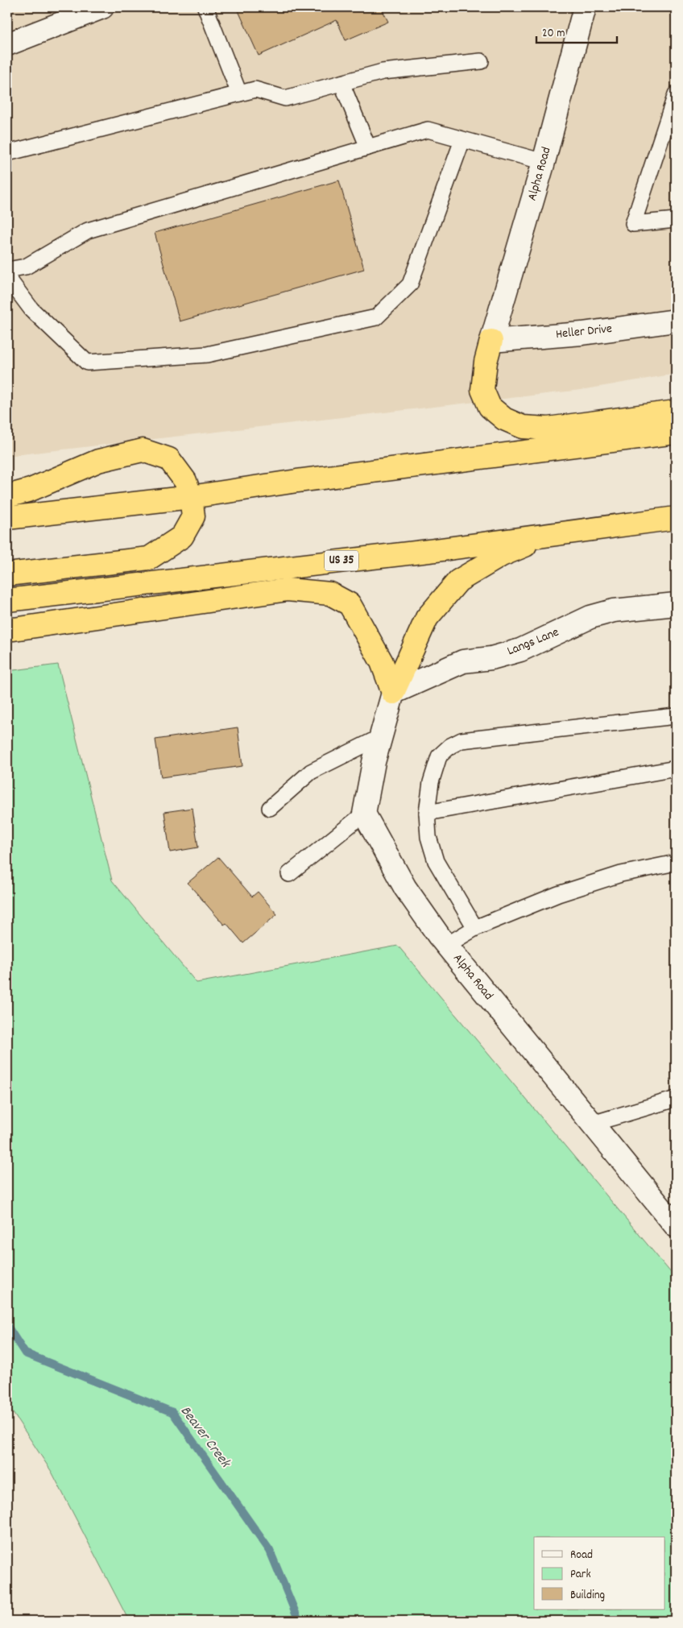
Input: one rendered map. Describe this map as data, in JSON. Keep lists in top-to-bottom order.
{
  "streets": {
    "highway": ["US 35"],
    "street": ["Alpha Road", "Heller Drive", "Langs Lane"]
  },
  "crossings": [
    ["Alpha Road", "Heller Drive"]
  ],
  "water": ["Beaver Creek"],
  "legend": ["Road", "Park", "Building"],
  "scale_bar": "20 m"
}
